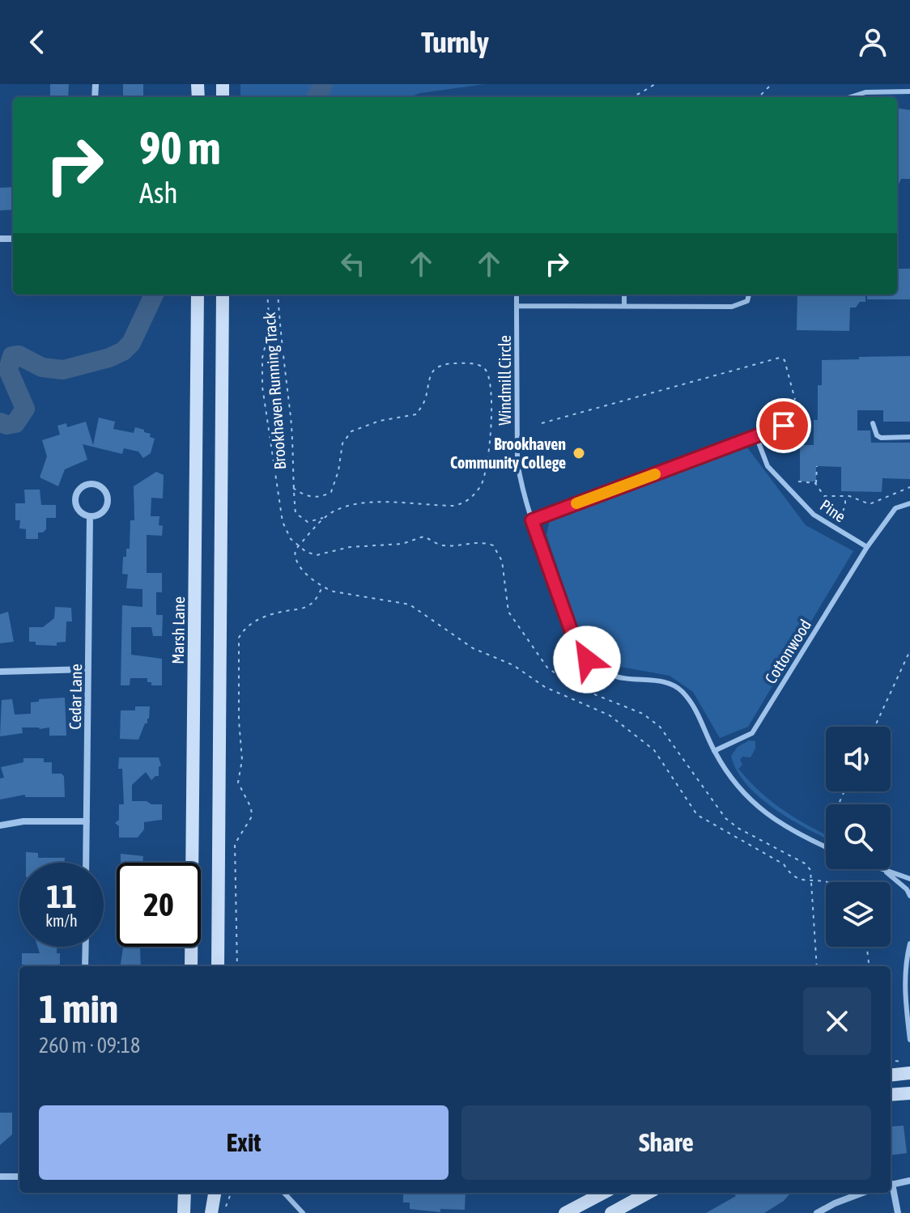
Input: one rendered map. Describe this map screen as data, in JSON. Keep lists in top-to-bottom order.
{
  "streets": {
    "main road": ["Marsh Lane"],
    "street": ["Cedar Lane"],
    "lane": ["Windmill Circle", "Pine", "Cottonwood"],
    "path": ["Brookhaven Running Track"]
  },
  "crossings": [
    ["Windmill Circle", "Cottonwood"],
    ["Pine", "Cottonwood"]
  ],
  "places": ["Brookhaven Community College"],
  "page": {
    "header": "Turnly",
    "turn": ["90 m", "Ash"],
    "speed": "11 km/h",
    "limit": "20",
    "heading": ["1 min", "260 m · 09:18"],
    "buttons": ["Exit", "Share"]
  }
}
